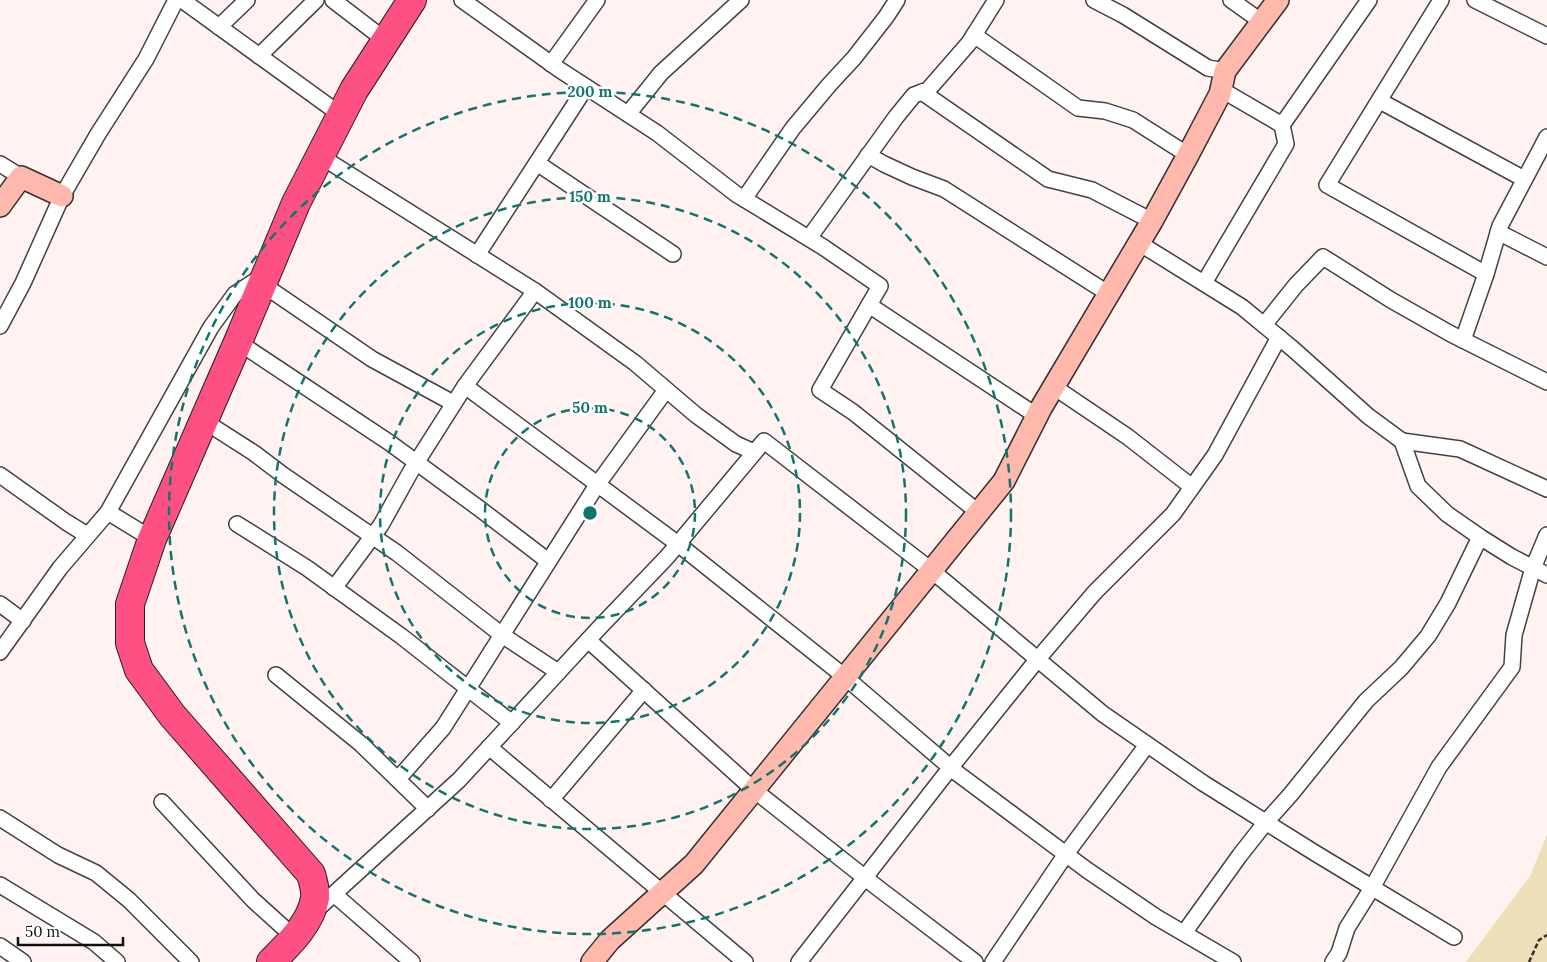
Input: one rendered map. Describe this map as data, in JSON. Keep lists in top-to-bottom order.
{
  "scale_bar": "50 m",
  "rings": [
    "200 m",
    "150 m",
    "100 m",
    "50 m"
  ]
}
